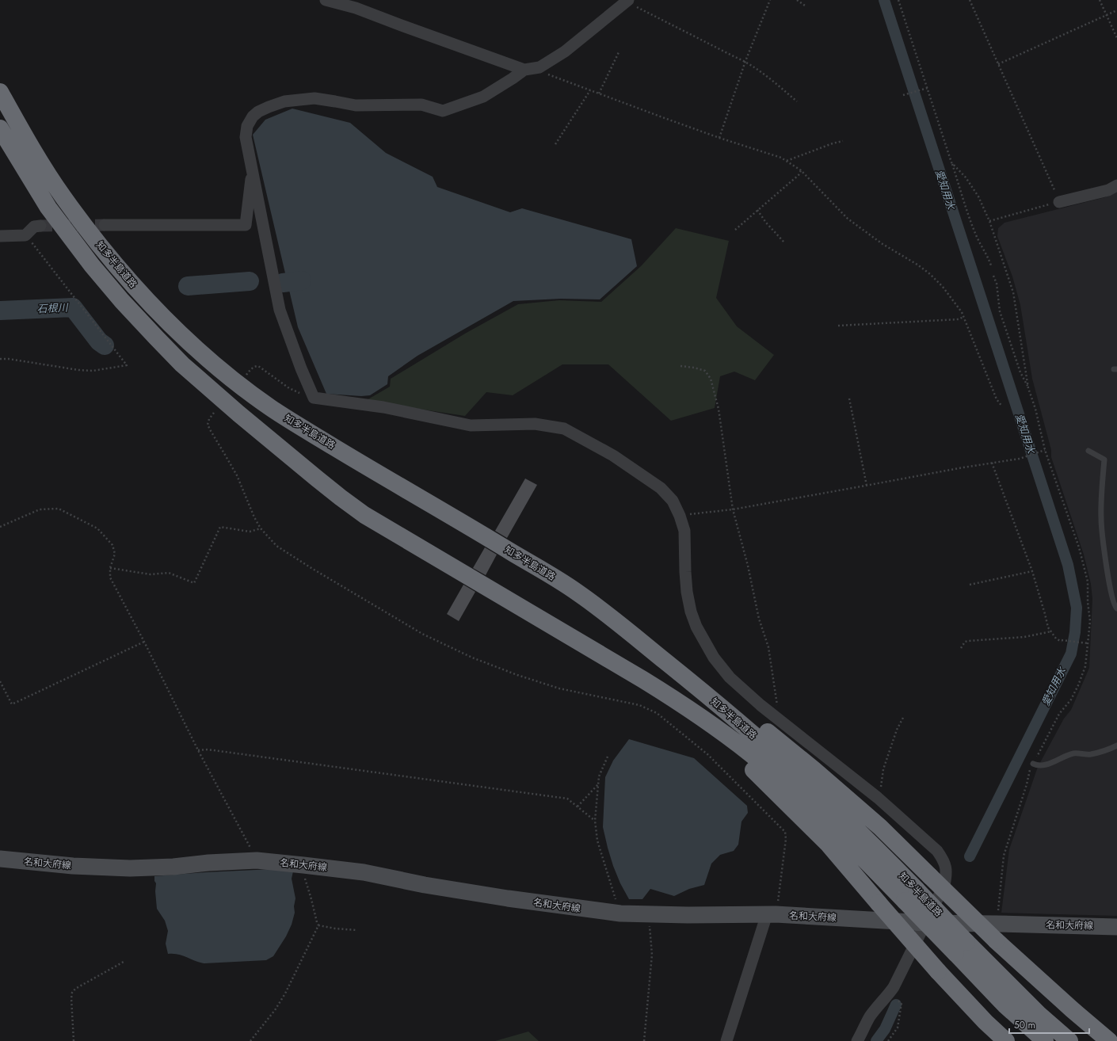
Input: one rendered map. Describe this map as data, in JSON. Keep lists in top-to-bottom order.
{
  "streets": {
    "highway": ["知多半島道路"],
    "main road": ["名和大府線"]
  },
  "water": ["愛知用水", "石根川"],
  "scale_bar": "50 m"
}
